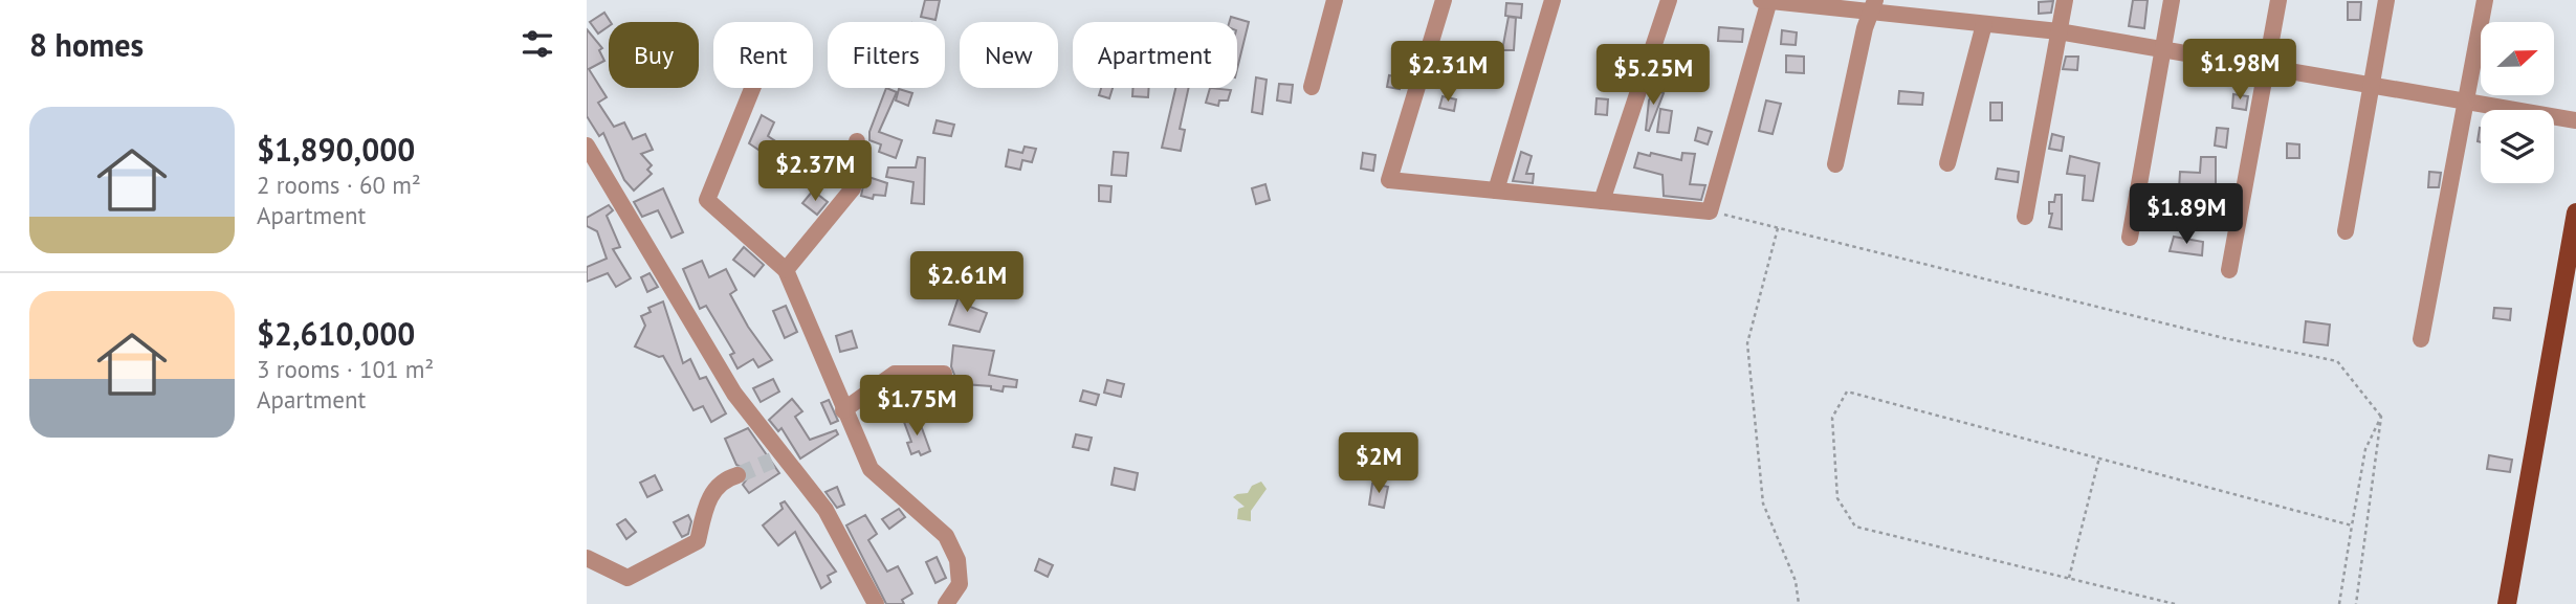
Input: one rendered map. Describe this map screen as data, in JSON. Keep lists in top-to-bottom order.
{
  "north": "right",
  "page": {
    "heading": "8 homes",
    "chip": [
      "Buy",
      "Rent",
      "Filters",
      "New",
      "Apartment"
    ],
    "price": [
      "$1.98M",
      "$2.31M",
      "$5.25M",
      "$2.37M",
      "$1.89M",
      "$2.61M",
      "$1.75M",
      "$2M"
    ],
    "list": [
      {
        "name": "$1,890,000",
        "note": "2 rooms · 60 m² · Apartment"
      },
      {
        "name": "$2,610,000",
        "note": "3 rooms · 101 m² · Apartment"
      }
    ]
  }
}
